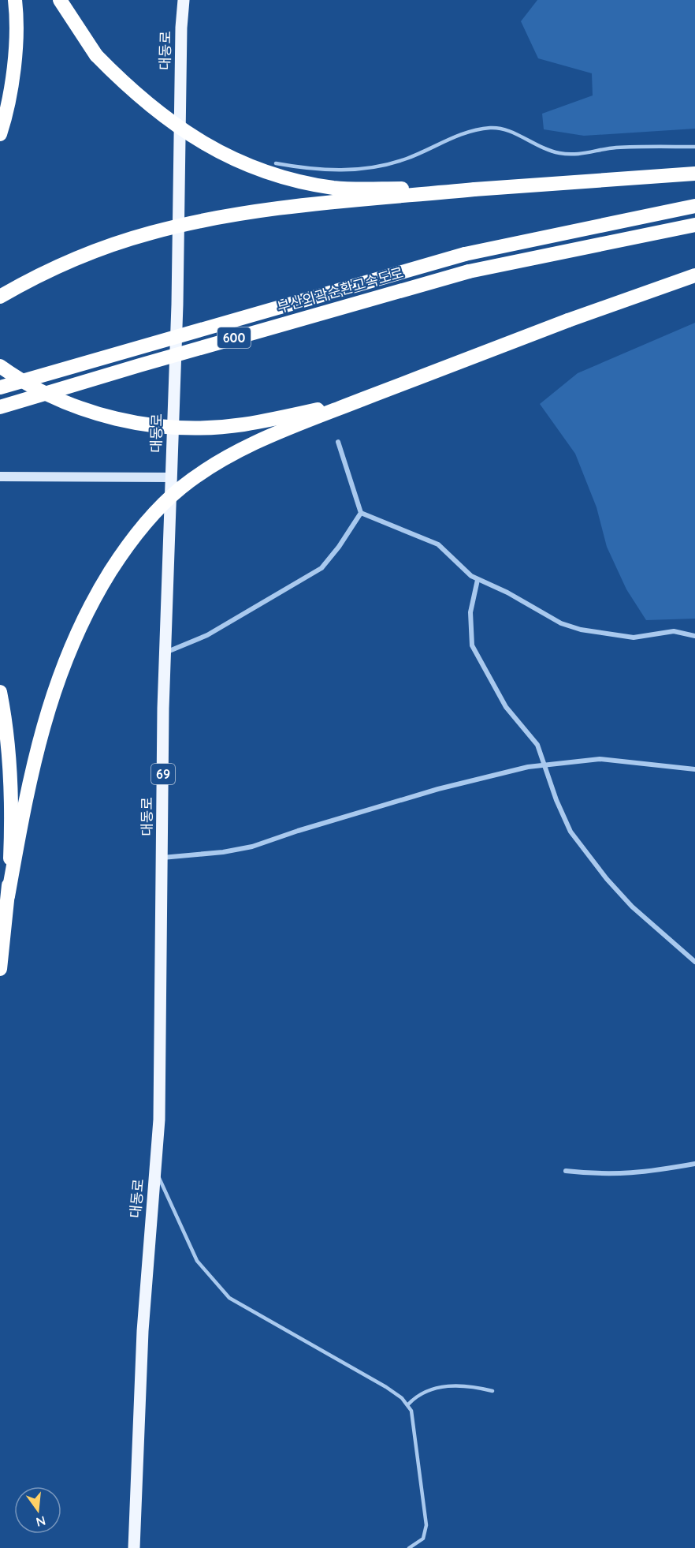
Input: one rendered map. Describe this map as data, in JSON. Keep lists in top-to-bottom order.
{
  "streets": {
    "highway": ["부산외곽순환고속도로", "600"],
    "main road": ["대동로", "69"]
  },
  "north": "bottom"
}
